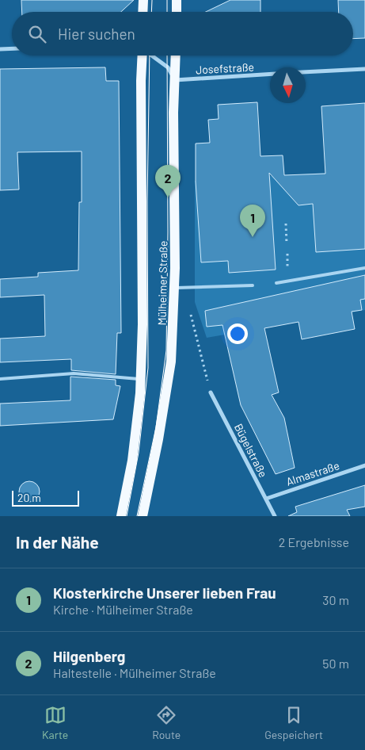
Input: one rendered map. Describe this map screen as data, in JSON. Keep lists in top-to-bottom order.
{
  "streets": {
    "main road": ["Mülheimer Straße"],
    "street": ["Josefstraße", "Bügelstraße", "Almastraße"]
  },
  "crossings": [
    ["Josefstraße", "Mülheimer Straße"],
    ["Bügelstraße", "Almastraße"]
  ],
  "scale_bar": "20 m",
  "north": "bottom",
  "page": {
    "search": "Hier suchen",
    "pins": ["2", "1"],
    "scale": "20 m",
    "heading": ["In der Nähe", "2 Ergebnisse"],
    "list": [
      {
        "mark": "1",
        "name": "Klosterkirche Unserer lieben Frau",
        "note": "Kirche · Mülheimer Straße",
        "value": "30 m"
      },
      {
        "mark": "2",
        "name": "Hilgenberg",
        "note": "Haltestelle · Mülheimer Straße",
        "value": "50 m"
      }
    ],
    "nav": ["Karte", "Route", "Gespeichert"]
  }
}
